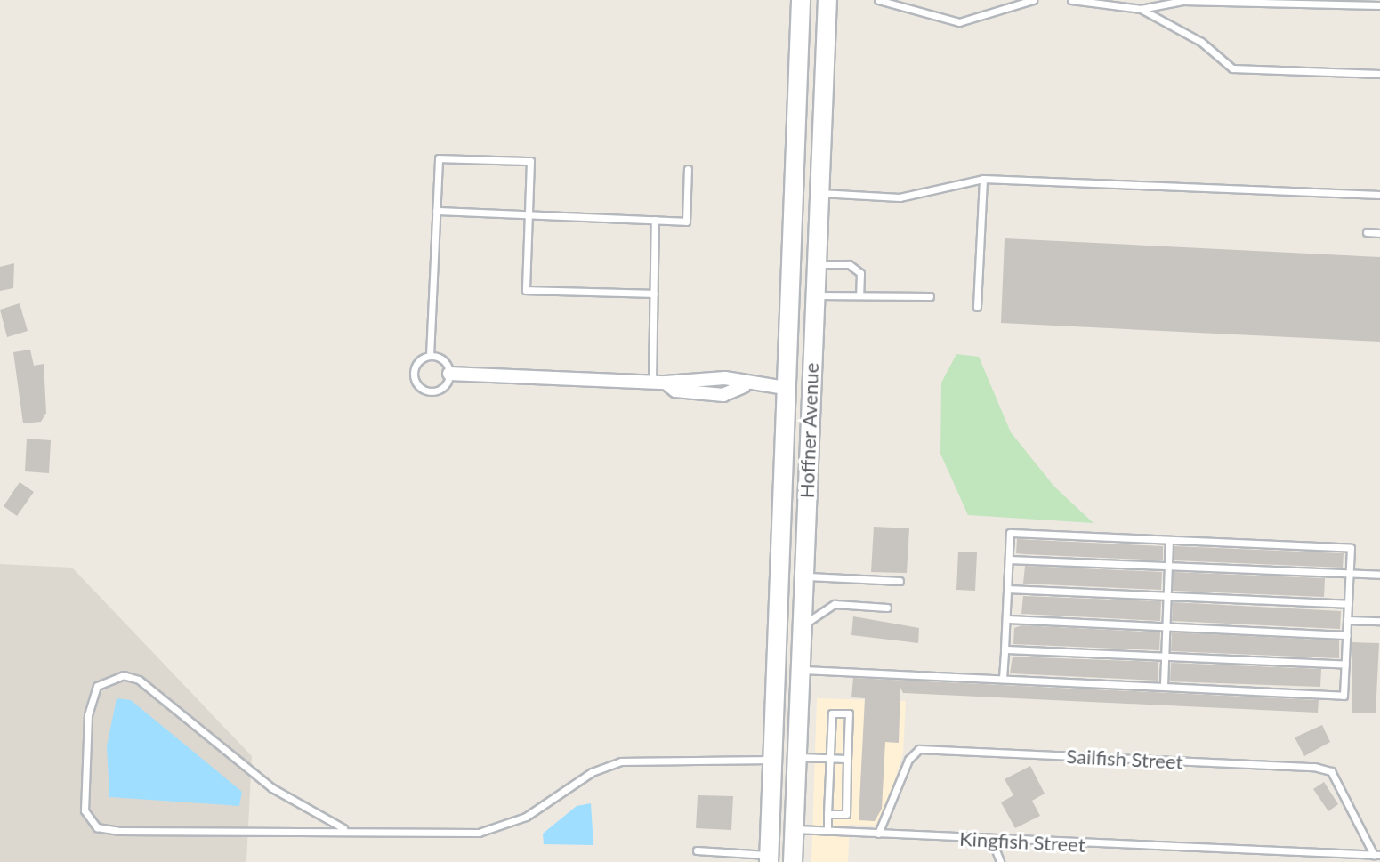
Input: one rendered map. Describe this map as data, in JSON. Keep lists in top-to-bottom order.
{
  "streets": {
    "main road": ["Hoffner Avenue"],
    "lane": ["Sailfish Street", "Kingfish Street"]
  },
  "crossings": [
    ["Hoffner Avenue", "Kingfish Street"],
    ["Sailfish Street", "Kingfish Street"]
  ]
}
